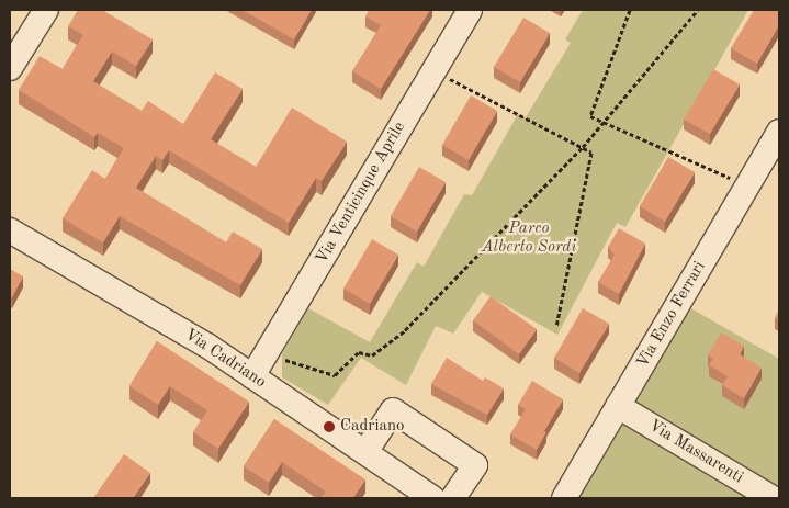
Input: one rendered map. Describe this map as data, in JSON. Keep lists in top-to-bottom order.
{
  "streets": {
    "street": [
      "Via Venticinque Aprile",
      "Via Enzo Ferrari",
      "Via Cadriano",
      "Via Massarenti"
    ]
  },
  "crossings": [
    ["Via Venticinque Aprile", "Via Cadriano"],
    ["Via Enzo Ferrari", "Via Massarenti"]
  ],
  "parks": ["Parco Alberto Sordi"],
  "places": ["Cadriano"]
}
